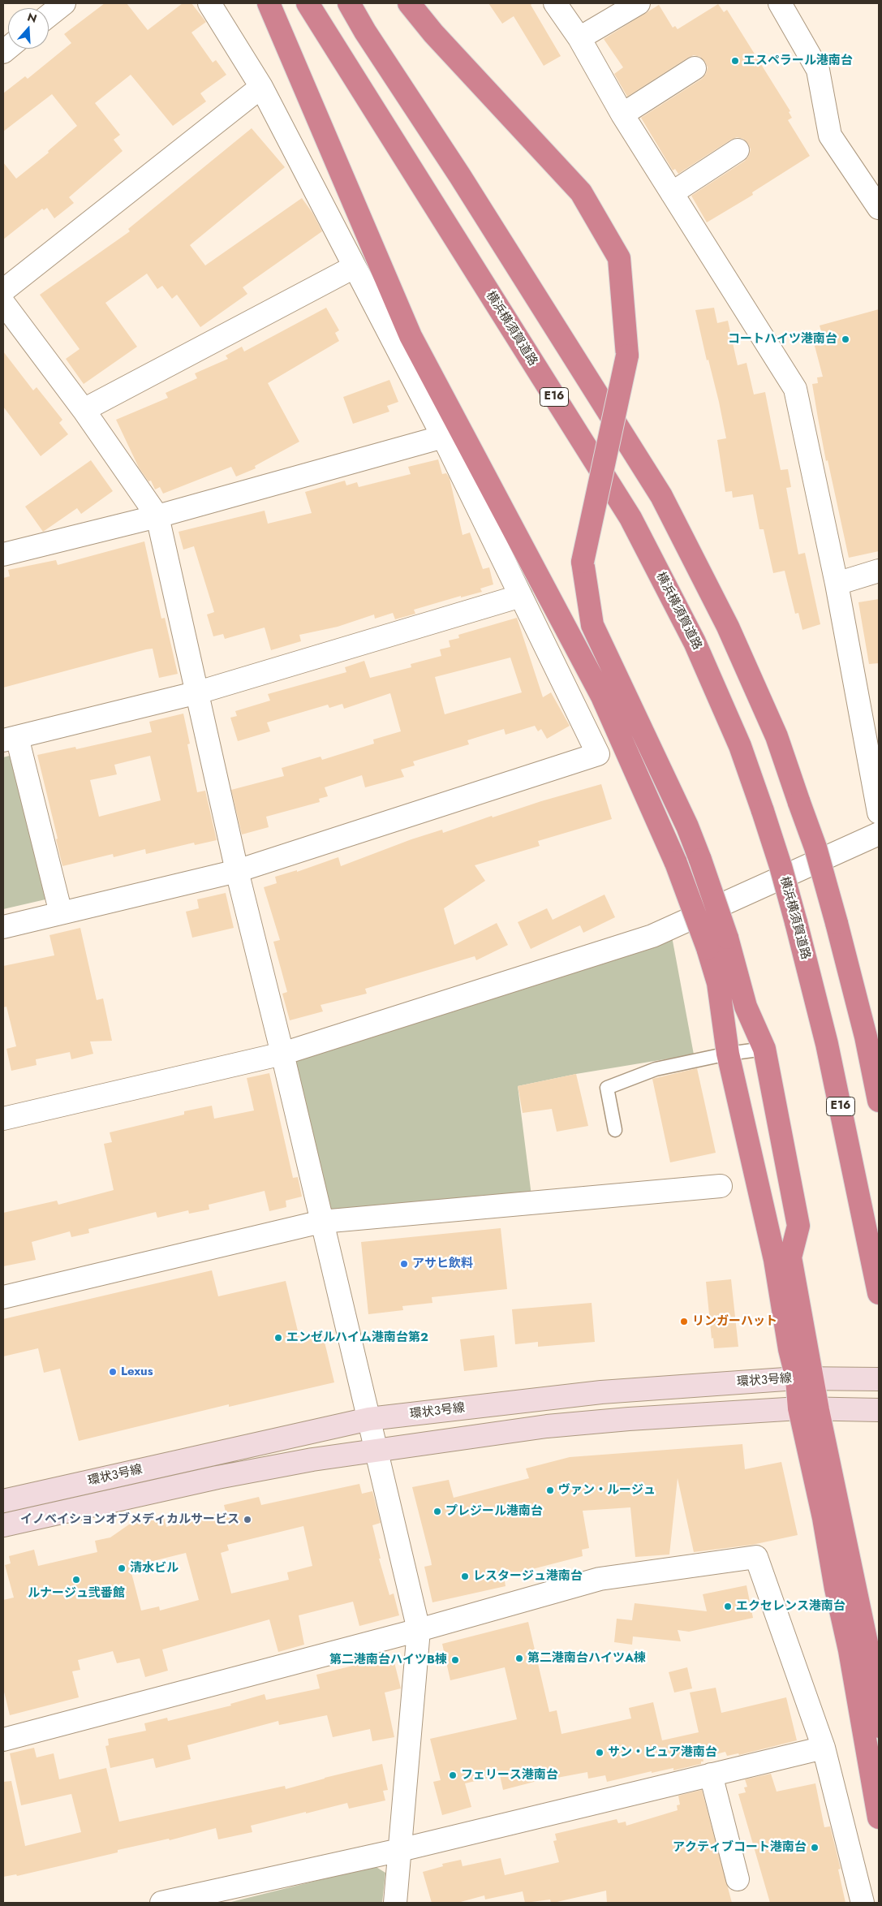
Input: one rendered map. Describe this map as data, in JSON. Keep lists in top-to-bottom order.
{
  "streets": {
    "highway": ["横浜横須賀道路", "E16"],
    "street": ["環状3号線"]
  },
  "places": [
    "エスペラール港南台",
    "コートハイツ港南台",
    "アサヒ飲料",
    "リンガーハット",
    "エンゼルハイム港南台第2",
    "Lexus",
    "ヴァン・ルージュ",
    "プレジール港南台",
    "イノベイションオブメディカルサービス",
    "清水ビル",
    "レスタージュ港南台",
    "ルナージュ弐番館",
    "エクセレンス港南台",
    "第二港南台ハイツA棟",
    "第二港南台ハイツB棟",
    "サン・ピュア港南台",
    "フェリース港南台",
    "アクティブコート港南台"
  ],
  "north": "top"
}
